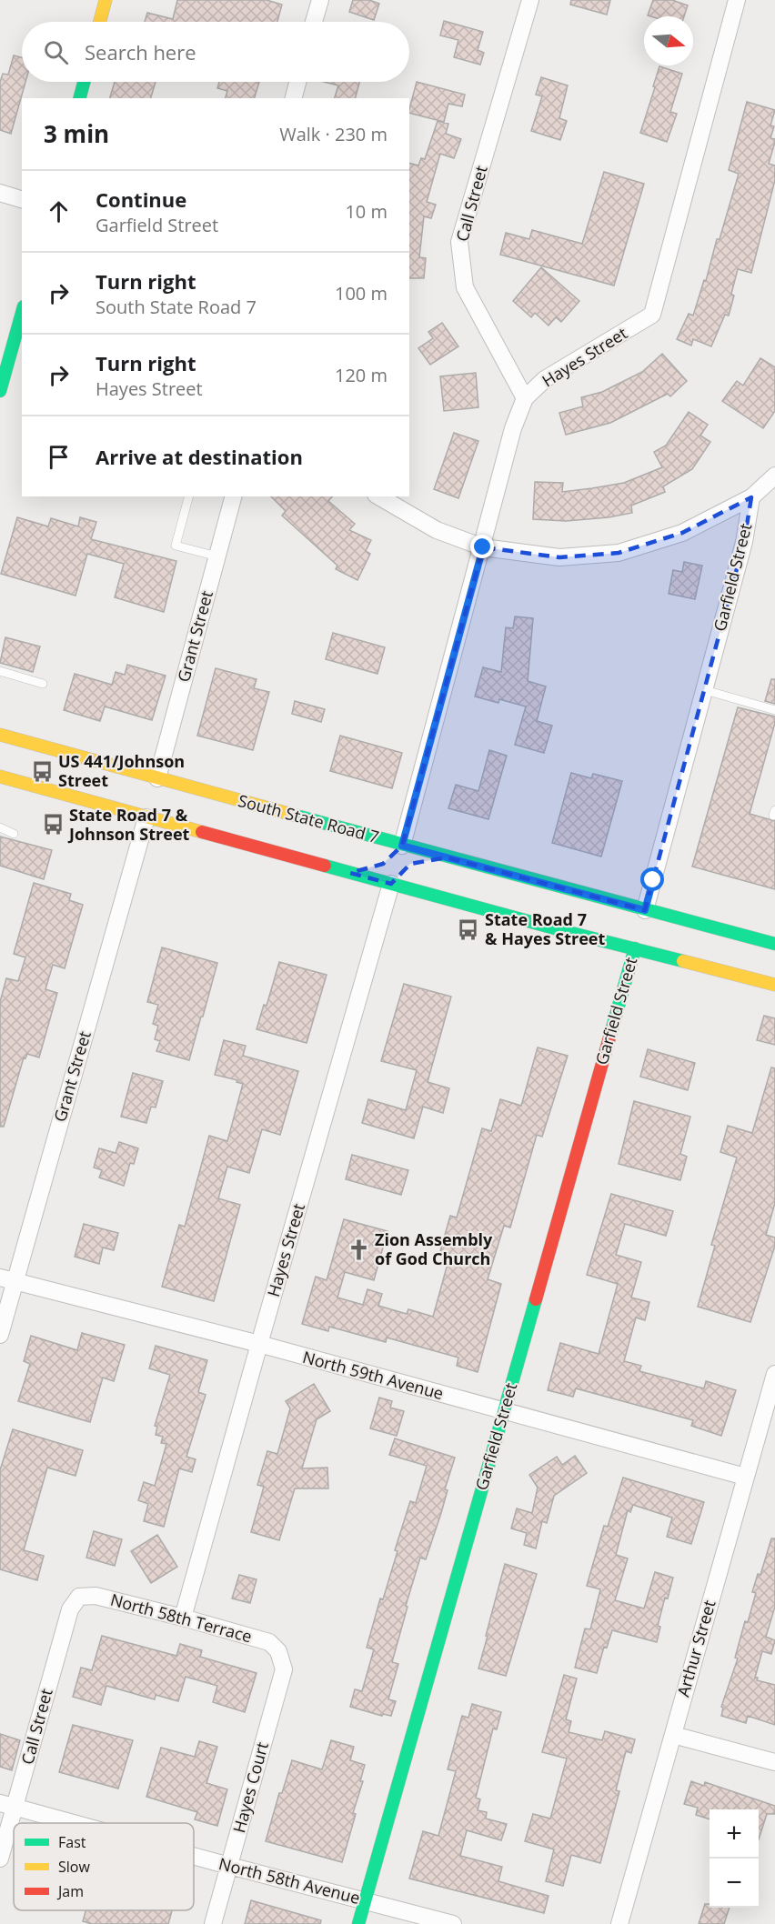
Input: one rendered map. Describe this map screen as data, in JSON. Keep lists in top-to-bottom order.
{
  "streets": {
    "main road": ["Garfield Street", "South State Road 7"],
    "street": [
      "Call Street",
      "Hayes Street",
      "Grant Street",
      "North 59th Avenue",
      "North 58th Terrace",
      "Arthur Street",
      "Hayes Court",
      "North 58th Avenue"
    ]
  },
  "crossings": [
    ["Call Street", "Hayes Street"],
    ["Call Street", "North 58th Terrace"],
    ["Call Street", "North 58th Avenue"],
    ["Hayes Street", "South State Road 7"],
    ["Hayes Street", "North 59th Avenue"],
    ["Hayes Street", "North 58th Terrace"],
    ["Garfield Street", "South State Road 7"],
    ["Garfield Street", "North 59th Avenue"],
    ["Garfield Street", "North 58th Avenue"],
    ["Grant Street", "South State Road 7"],
    ["Grant Street", "North 59th Avenue"],
    ["North 59th Avenue", "Arthur Street"],
    ["North 58th Terrace", "Hayes Court"],
    ["Hayes Court", "North 58th Avenue"]
  ],
  "places": {
    "bus stop": ["US 441/Johnson Street", "State Road 7 & Johnson Street", "State Road 7 & Hayes Street"],
    "church": ["Zion Assembly of God Church"]
  },
  "legend": ["Fast", "Slow", "Jam"],
  "north": "right",
  "page": {
    "search": "Search here",
    "heading": ["3 min", "Walk · 230 m"],
    "list": [
      ["Continue", "Garfield Street", "10 m"],
      ["Turn right", "South State Road 7", "100 m"],
      ["Turn right", "Hayes Street", "120 m"],
      "Arrive at destination"
    ],
    "map_buttons": ["+", "−"]
  }
}
